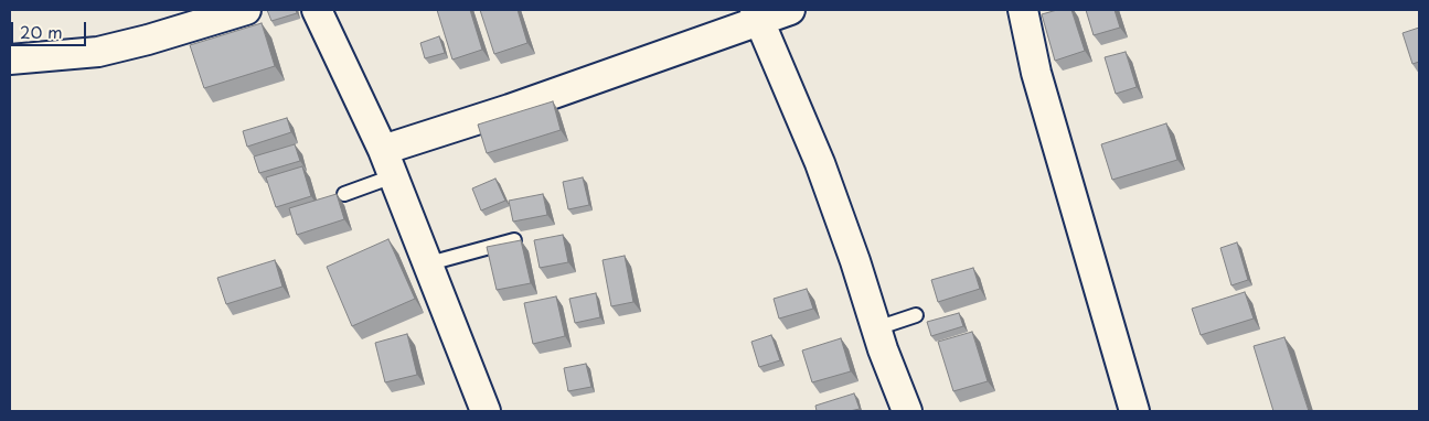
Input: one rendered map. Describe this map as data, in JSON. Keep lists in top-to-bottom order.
{
  "scale_bar": "20 m"
}
